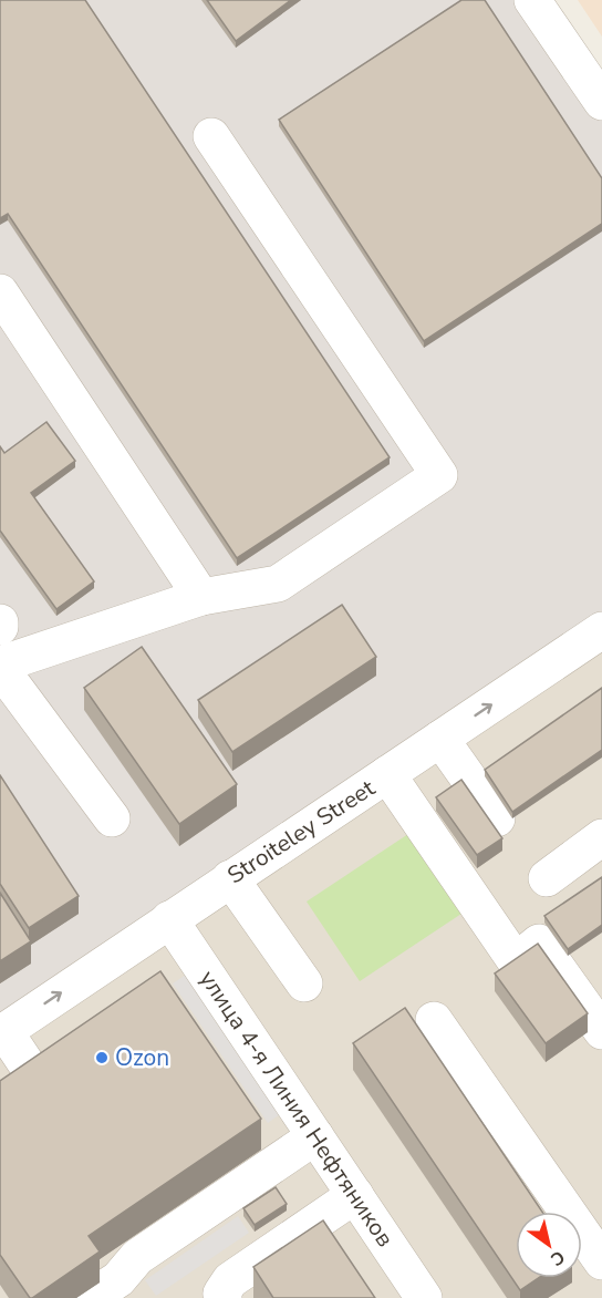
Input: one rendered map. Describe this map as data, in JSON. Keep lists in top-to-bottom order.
{
  "streets": {
    "street": ["Stroiteley Street", "улица 4-я Линия Нефтяников"]
  },
  "crossings": [
    ["Stroiteley Street", "улица 4-я Линия Нефтяников"]
  ],
  "places": ["Ozon"],
  "north": "bottom right"
}
